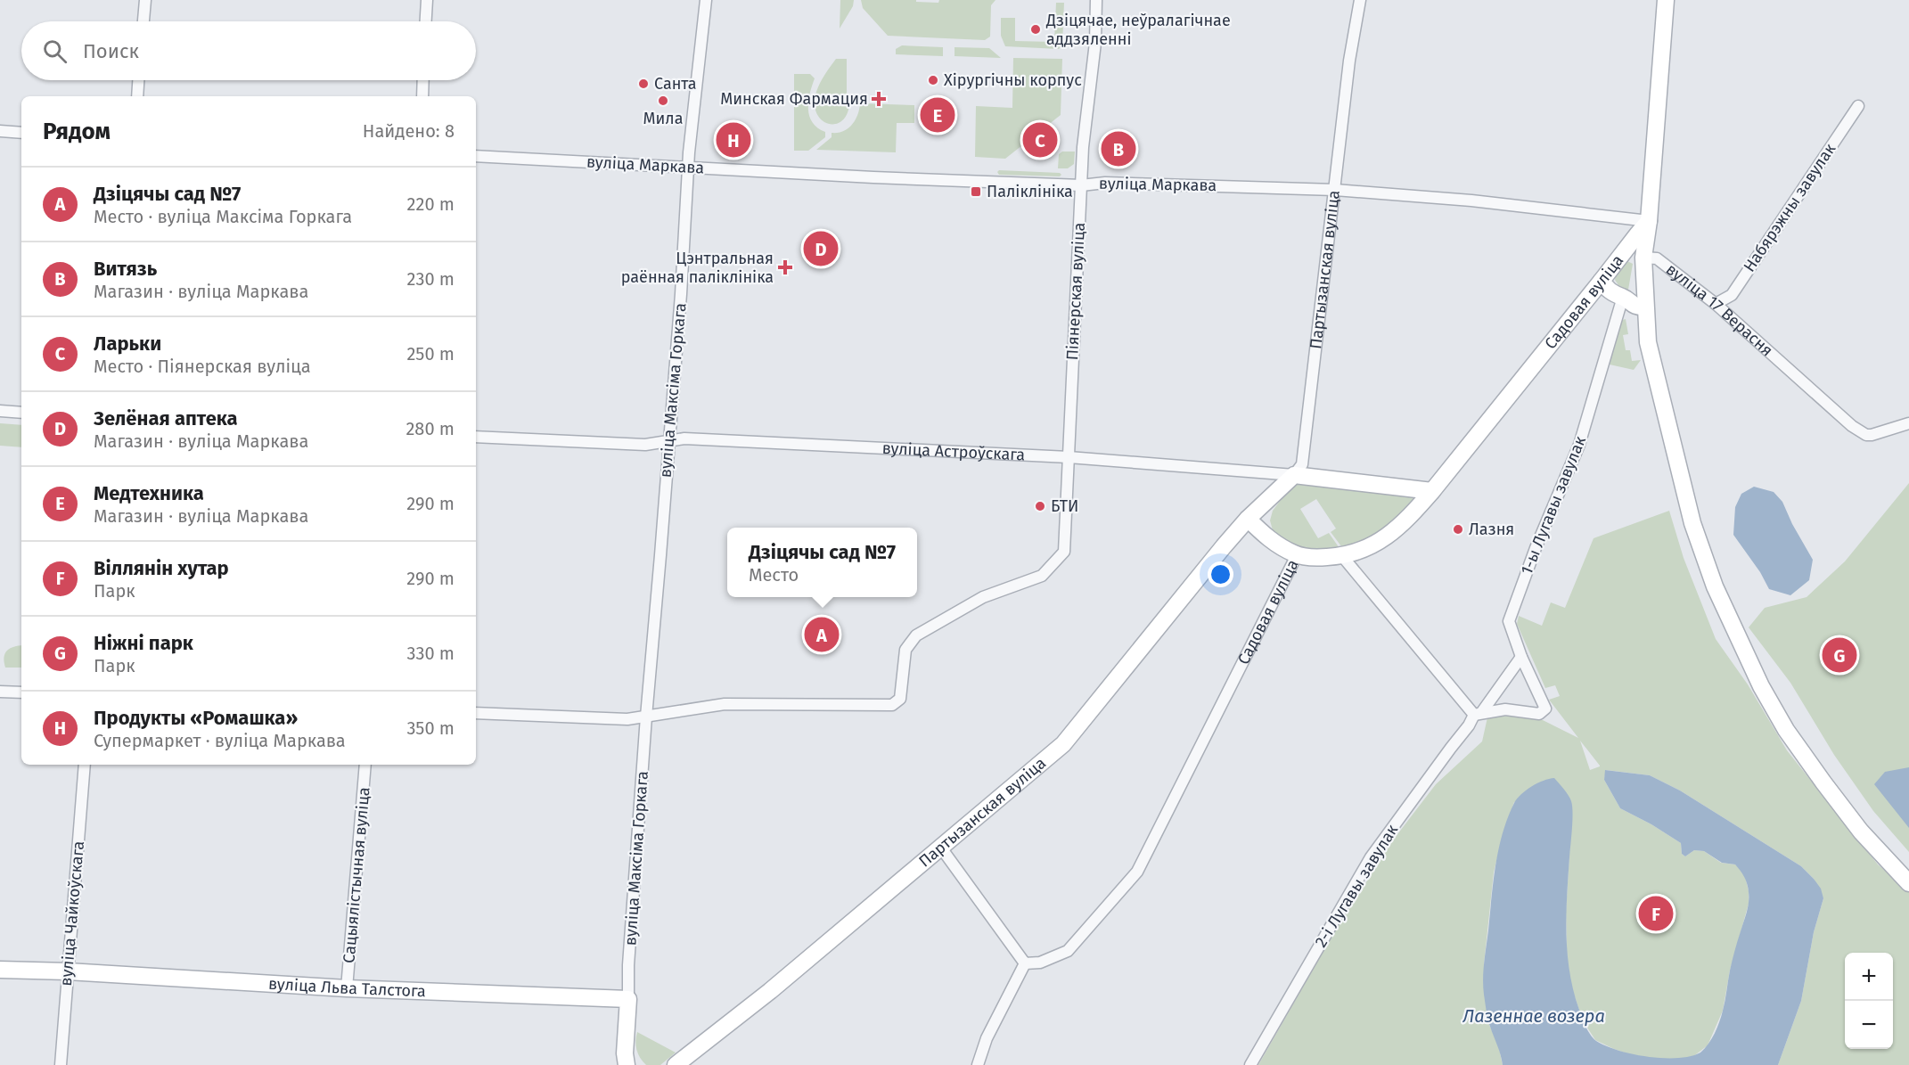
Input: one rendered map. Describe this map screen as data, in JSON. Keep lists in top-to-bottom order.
{
  "streets": {
    "main road": [
      "Партызанская вуліца",
      "Садовая вуліца",
      "вуліца Астроўскага",
      "вуліца Льва Талстога"
    ],
    "street": [
      "вуліца Маркава",
      "Набярэжны завулак",
      "Піянерская вуліца",
      "вуліца 17 Верасня",
      "вуліца Максіма Горкага",
      "1-ы Лугавы завулак",
      "Сацыялістычная вуліца",
      "2-і Лугавы завулак",
      "вуліца Чайкоўскага"
    ]
  },
  "crossings": [
    ["вуліца Маркава", "Партызанская вуліца"],
    ["вуліца Маркава", "Піянерская вуліца"],
    ["вуліца Маркава", "Садовая вуліца"],
    ["вуліца Маркава", "вуліца Максіма Горкага"],
    ["Набярэжны завулак", "вуліца 17 Верасня"],
    ["Партызанская вуліца", "вуліца Астроўскага"],
    ["Піянерская вуліца", "вуліца Максіма Горкага"],
    ["Піянерская вуліца", "вуліца Астроўскага"],
    ["Садовая вуліца", "вуліца Астроўскага"],
    ["вуліца Максіма Горкага", "вуліца Астроўскага"],
    ["вуліца Максіма Горкага", "вуліца Льва Талстога"],
    ["1-ы Лугавы завулак", "2-і Лугавы завулак"],
    ["Сацыялістычная вуліца", "вуліца Льва Талстога"],
    ["вуліца Чайкоўскага", "вуліца Льва Талстога"]
  ],
  "water": ["Лазеннае возера"],
  "places": {
    "other": [
      "Дзіцячае, неўралагічнае аддзяленні",
      "Хірургічны корпус",
      "Санта",
      "Мила",
      "БТИ",
      "Лазня"
    ],
    "health": ["Минская Фармация", "Цэнтральная раённая паліклініка"],
    "transit": ["Паліклініка"]
  },
  "page": {
    "search": "Поиск",
    "pins": [
      "E",
      "C",
      "H",
      "B",
      "D",
      "A",
      "G",
      "F"
    ],
    "heading": ["Рядом", "Найдено: 8"],
    "list": [
      {
        "mark": "A",
        "name": "Дзіцячы сад №7",
        "note": "Место · вуліца Максіма Горкага",
        "value": "220 m"
      },
      {
        "mark": "B",
        "name": "Витязь",
        "note": "Магазин · вуліца Маркава",
        "value": "230 m"
      },
      {
        "mark": "C",
        "name": "Ларьки",
        "note": "Место · Піянерская вуліца",
        "value": "250 m"
      },
      {
        "mark": "D",
        "name": "Зелёная аптека",
        "note": "Магазин · вуліца Маркава",
        "value": "280 m"
      },
      {
        "mark": "E",
        "name": "Медтехника",
        "note": "Магазин · вуліца Маркава",
        "value": "290 m"
      },
      {
        "mark": "F",
        "name": "Віллянін хутар",
        "note": "Парк",
        "value": "290 m"
      },
      {
        "mark": "G",
        "name": "Ніжні парк",
        "note": "Парк",
        "value": "330 m"
      },
      {
        "mark": "H",
        "name": "Продукты «Ромашка»",
        "note": "Супермаркет · вуліца Маркава",
        "value": "350 m"
      }
    ],
    "popup": ["Дзіцячы сад №7", "Место"],
    "map_buttons": ["+", "−"]
  }
}
